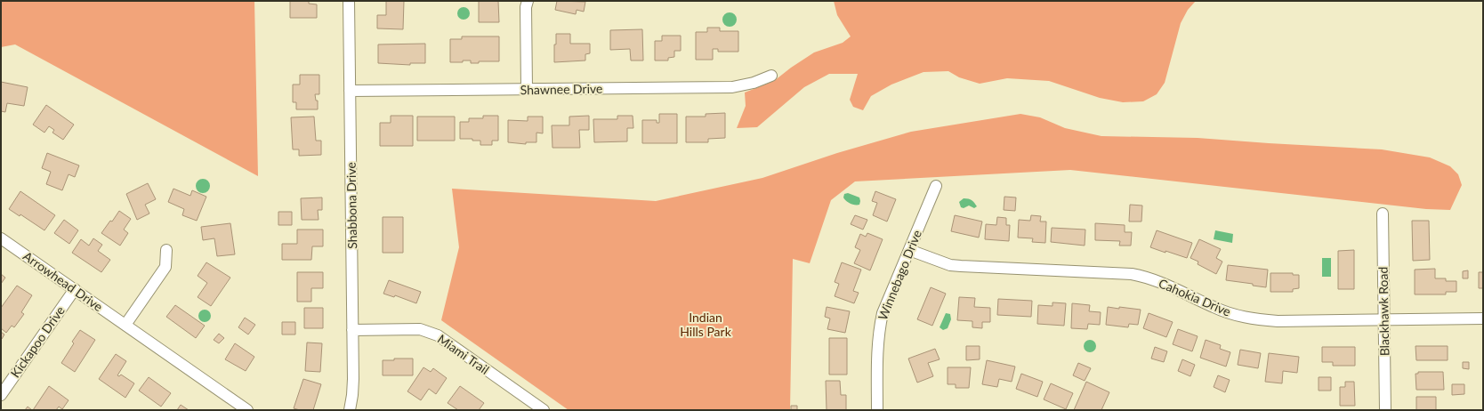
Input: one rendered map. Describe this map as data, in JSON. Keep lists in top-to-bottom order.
{
  "streets": {
    "street": [
      "Shawnee Drive",
      "Shabbona Drive",
      "Winnebago Drive",
      "Arrowhead Drive",
      "Cahokia Drive",
      "Blackhawk Road",
      "Kickapoo Drive",
      "Miami Trail"
    ]
  },
  "crossings": [
    ["Shawnee Drive", "Shabbona Drive"],
    ["Shabbona Drive", "Miami Trail"],
    ["Winnebago Drive", "Cahokia Drive"],
    ["Arrowhead Drive", "Kickapoo Drive"],
    ["Cahokia Drive", "Blackhawk Road"]
  ],
  "parks": ["Indian Hills Park"]
}
